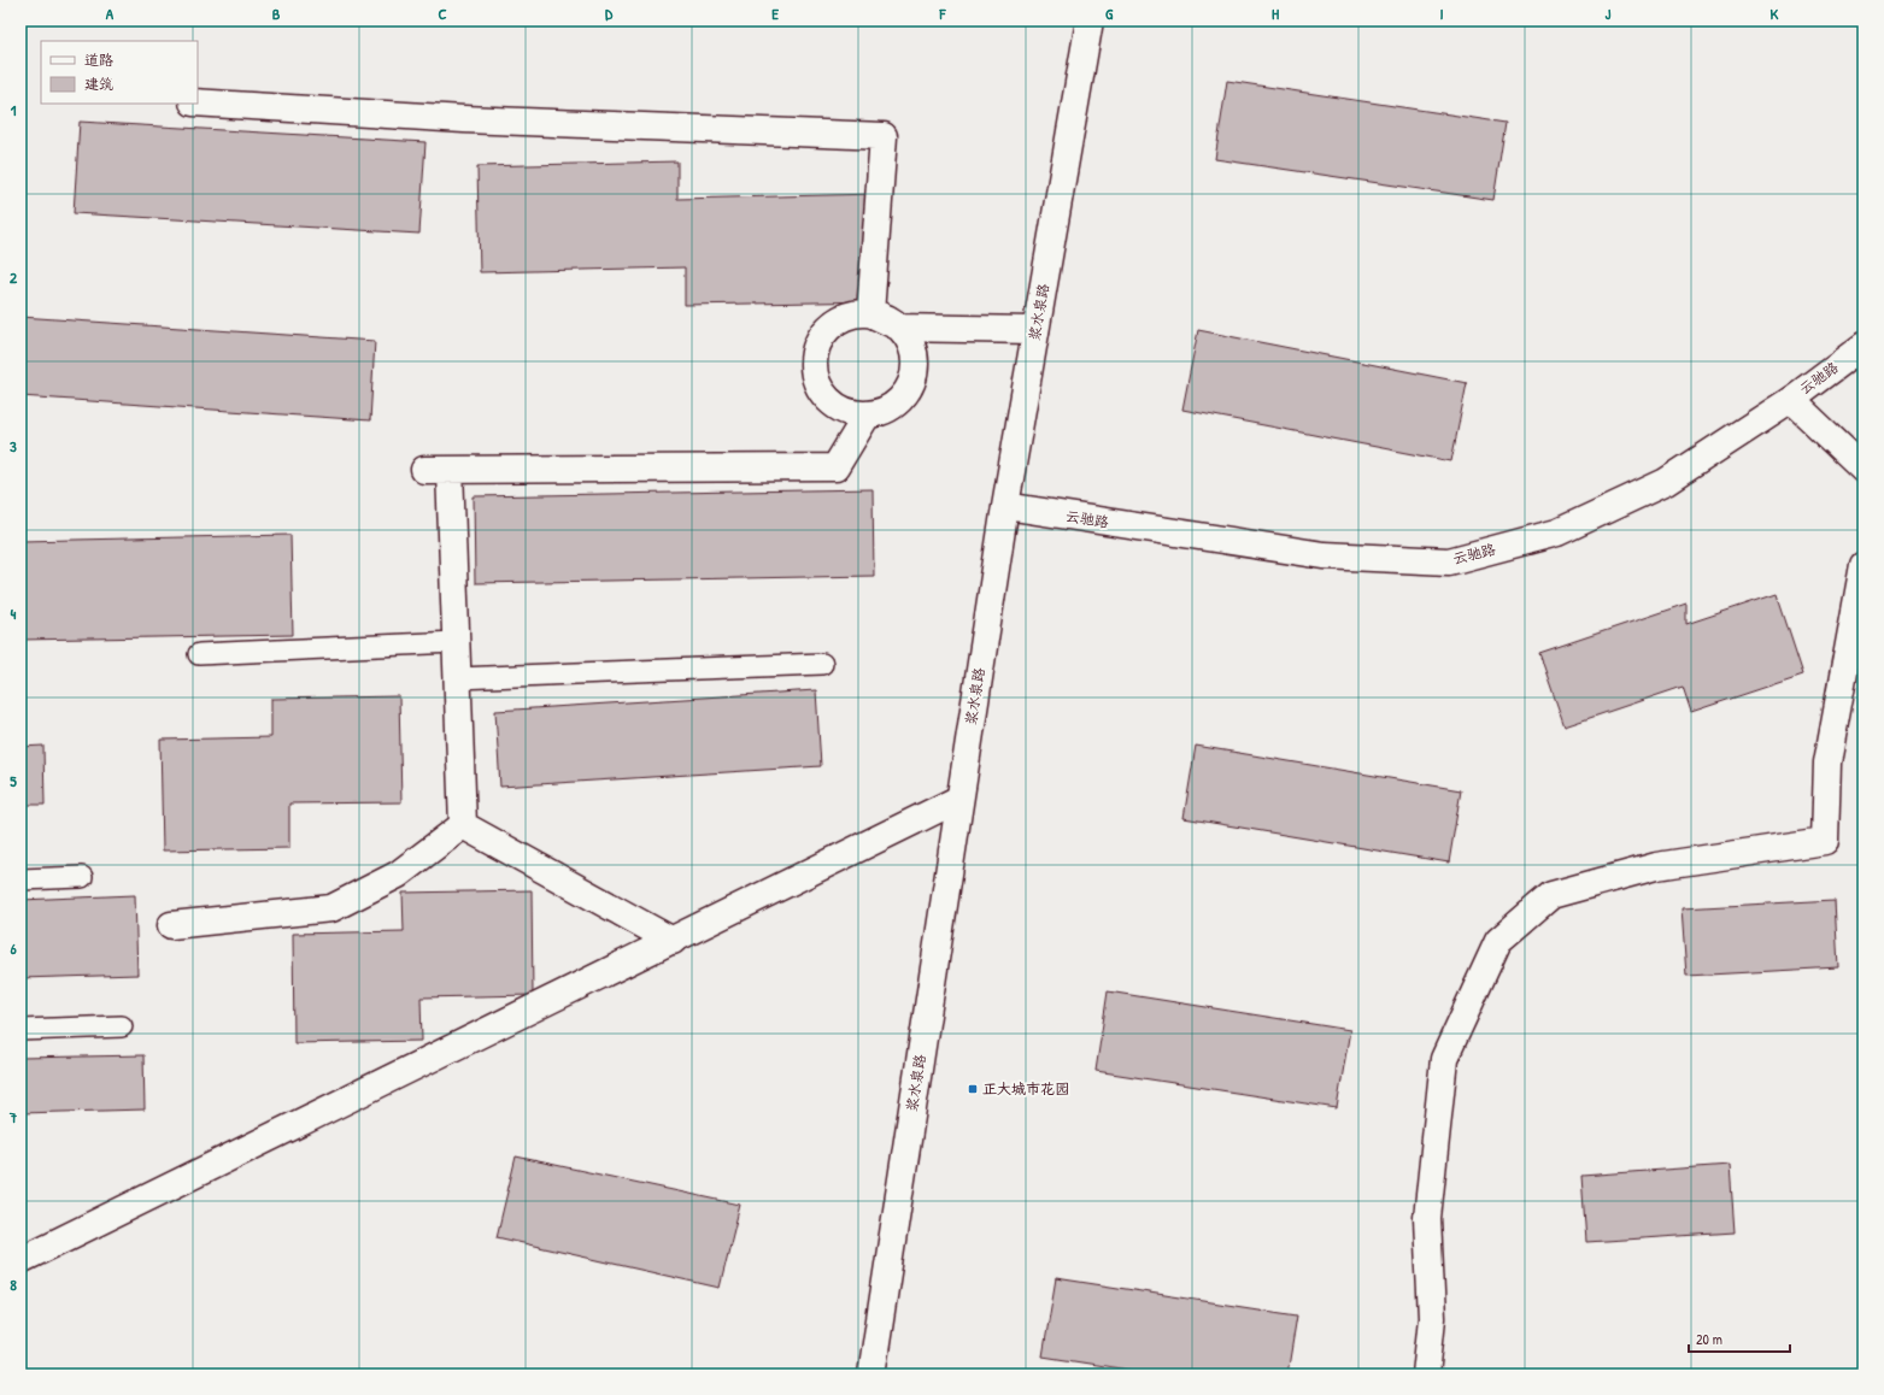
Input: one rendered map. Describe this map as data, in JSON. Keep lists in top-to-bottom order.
{
  "streets": {
    "street": ["浆水泉路", "云驰路"]
  },
  "crossings": [
    ["浆水泉路", "云驰路"]
  ],
  "places": {
    "transit": ["正大城市花园"]
  },
  "legend": ["道路", "建筑"],
  "scale_bar": "20 m",
  "grid": {
    "columns": [
      "A",
      "B",
      "C",
      "D",
      "E",
      "F",
      "G",
      "H",
      "I",
      "J",
      "K"
    ],
    "rows": [
      "1",
      "2",
      "3",
      "4",
      "5",
      "6",
      "7",
      "8"
    ]
  }
}
